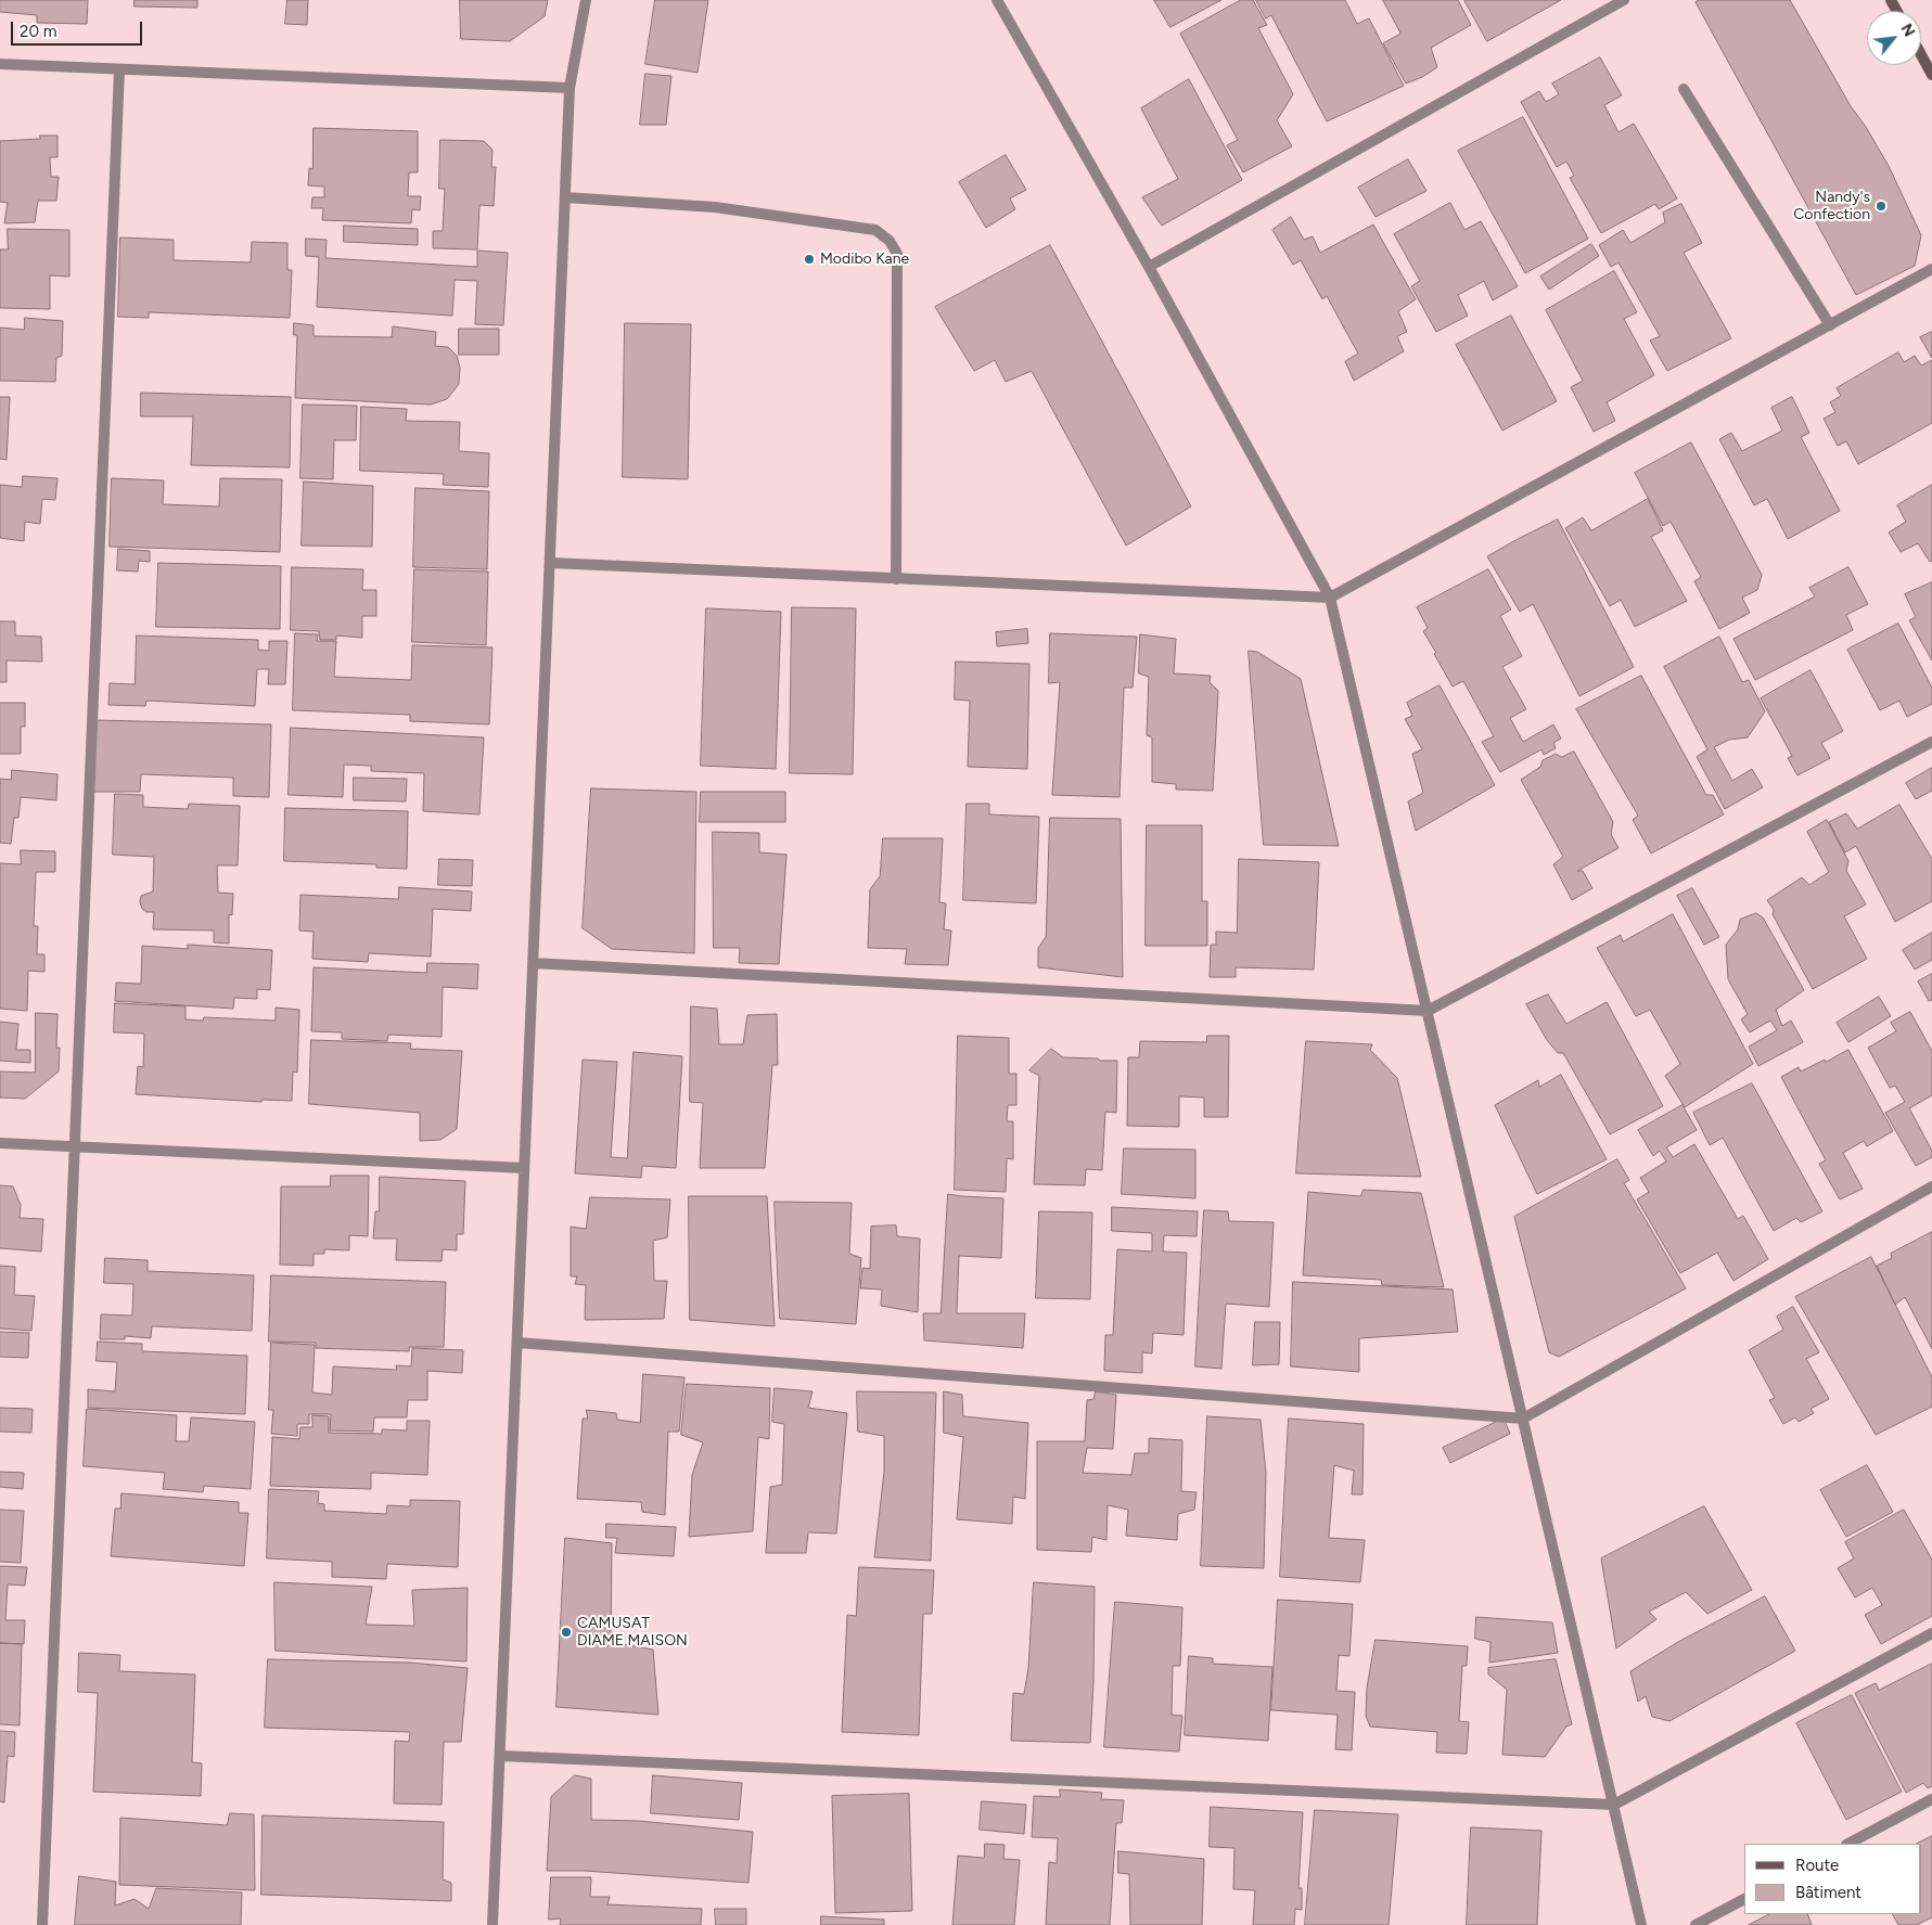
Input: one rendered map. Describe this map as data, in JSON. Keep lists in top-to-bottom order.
{
  "places": ["Nandy's Confection", "Modibo Kane", "CAMUSAT DIAME MAISON"],
  "legend": ["Route", "Bâtiment"],
  "scale_bar": "20 m",
  "north": "top right"
}
